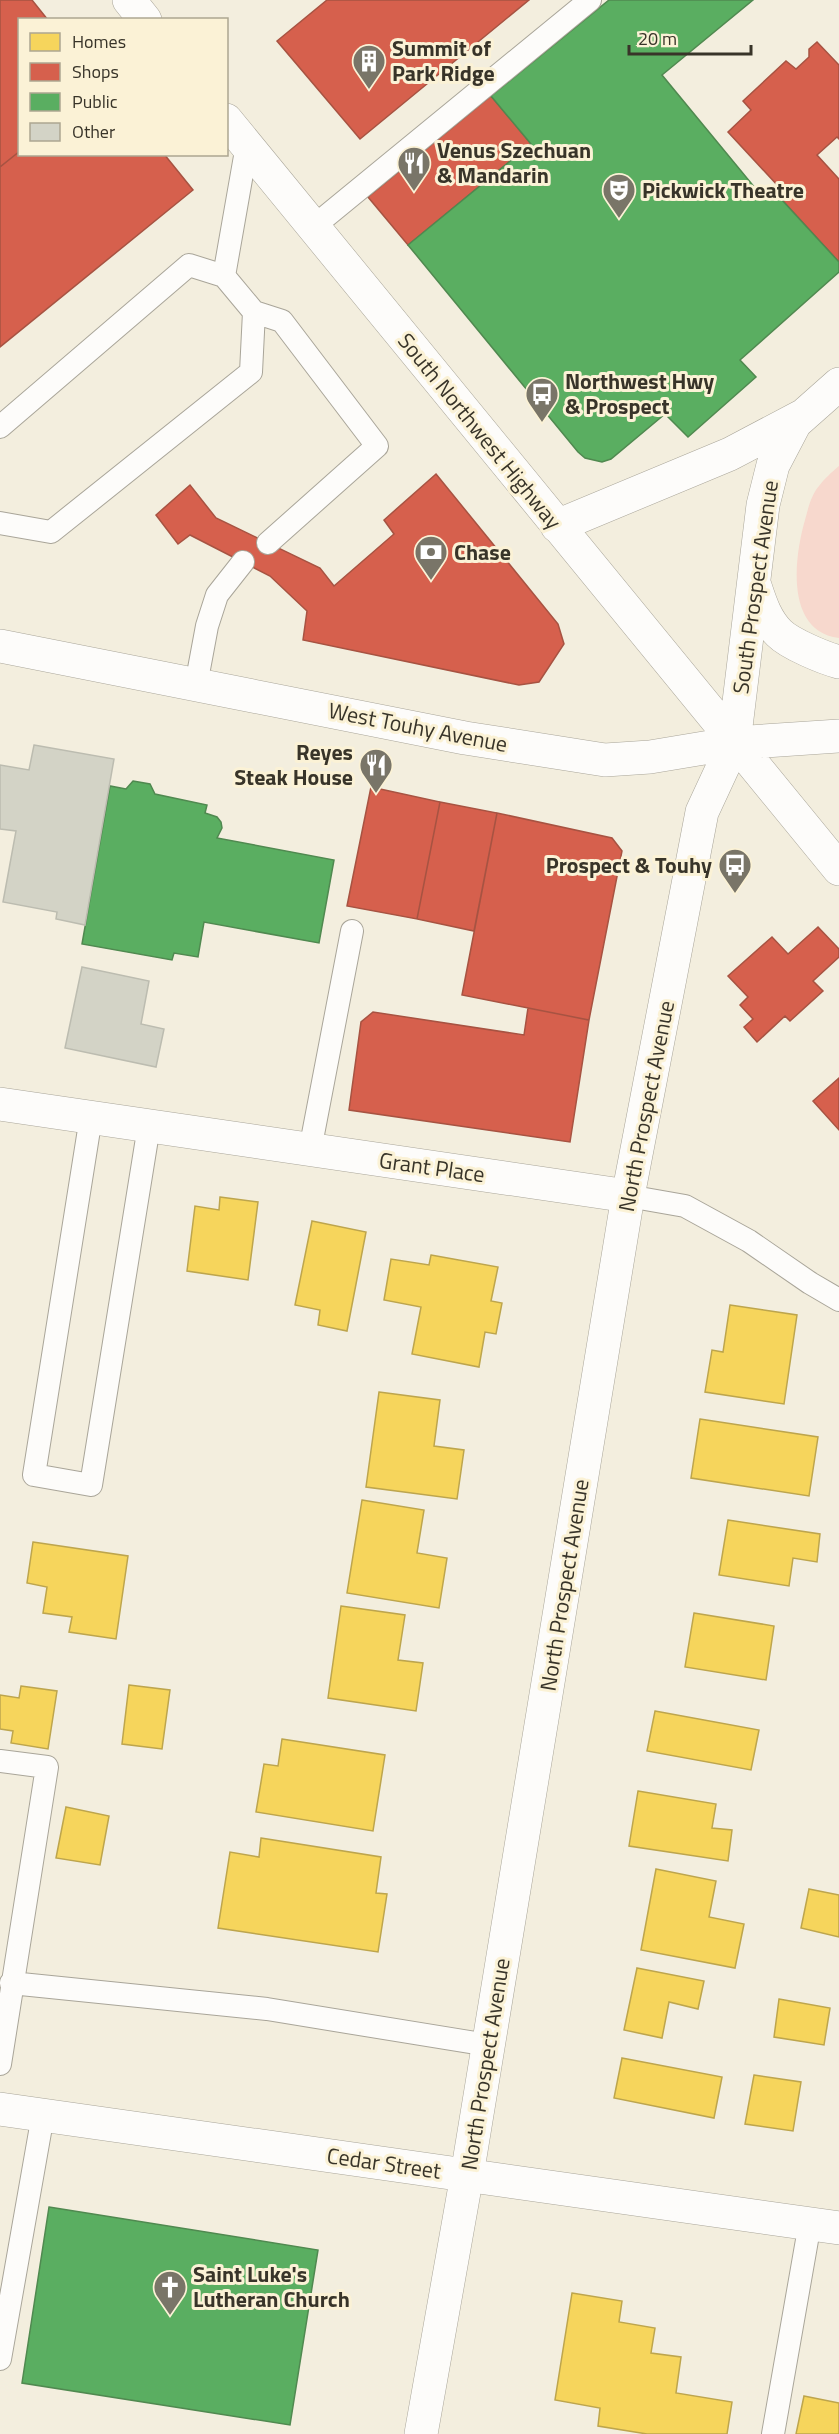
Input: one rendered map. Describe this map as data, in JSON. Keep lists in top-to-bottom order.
{
  "streets": {
    "street": [
      "South Northwest Highway",
      "South Prospect Avenue",
      "West Touhy Avenue",
      "North Prospect Avenue",
      "Grant Place",
      "Cedar Street"
    ]
  },
  "crossings": [
    ["South Northwest Highway", "South Prospect Avenue"],
    ["South Northwest Highway", "West Touhy Avenue"],
    ["South Northwest Highway", "North Prospect Avenue"],
    ["South Prospect Avenue", "West Touhy Avenue"],
    ["South Prospect Avenue", "North Prospect Avenue"],
    ["West Touhy Avenue", "North Prospect Avenue"],
    ["North Prospect Avenue", "Grant Place"],
    ["North Prospect Avenue", "Cedar Street"]
  ],
  "places": {
    "building": ["Summit of Park Ridge"],
    "restaurant": ["Venus Szechuan & Mandarin", "Reyes Steak House"],
    "theatre": ["Pickwick Theatre"],
    "bus stop": ["Northwest Hwy & Prospect", "Prospect & Touhy"],
    "bank": ["Chase"],
    "church": ["Saint Luke's Lutheran Church"]
  },
  "legend": [
    "Homes",
    "Shops",
    "Public",
    "Other"
  ],
  "scale_bar": "20 m"
}
